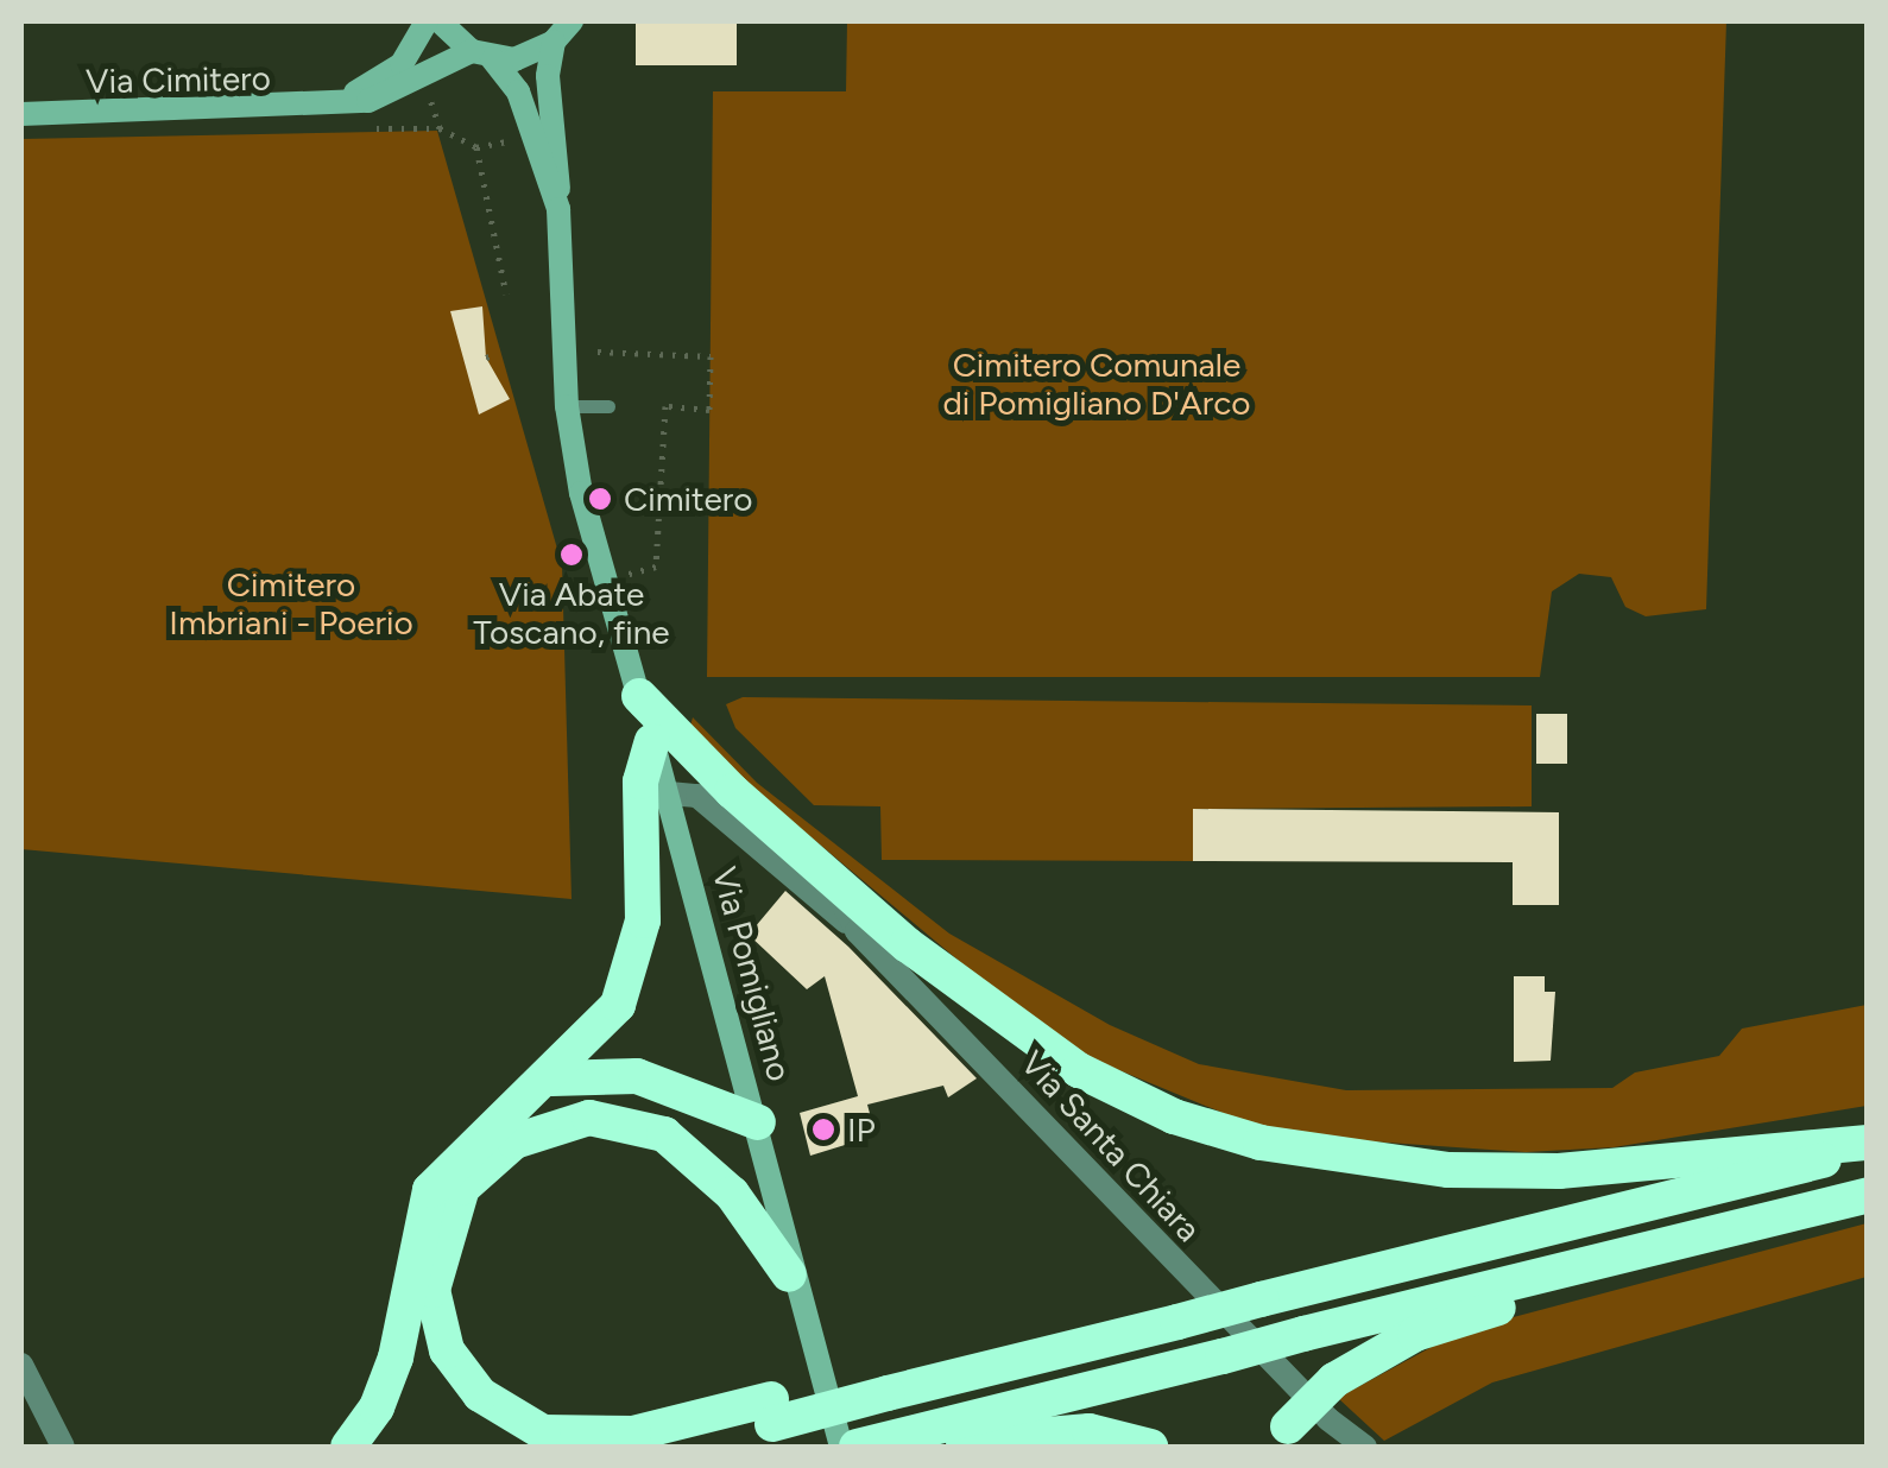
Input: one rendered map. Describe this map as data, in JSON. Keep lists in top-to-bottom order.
{
  "streets": {
    "main road": ["Via Cimitero", "Via Pomigliano"],
    "street": ["Via Santa Chiara"]
  },
  "parks": ["Cimitero Comunale di Pomigliano D'Arco", "Cimitero Imbriani - Poerio"],
  "places": ["Cimitero", "Via Abate Toscano, fine", "IP"]
}
